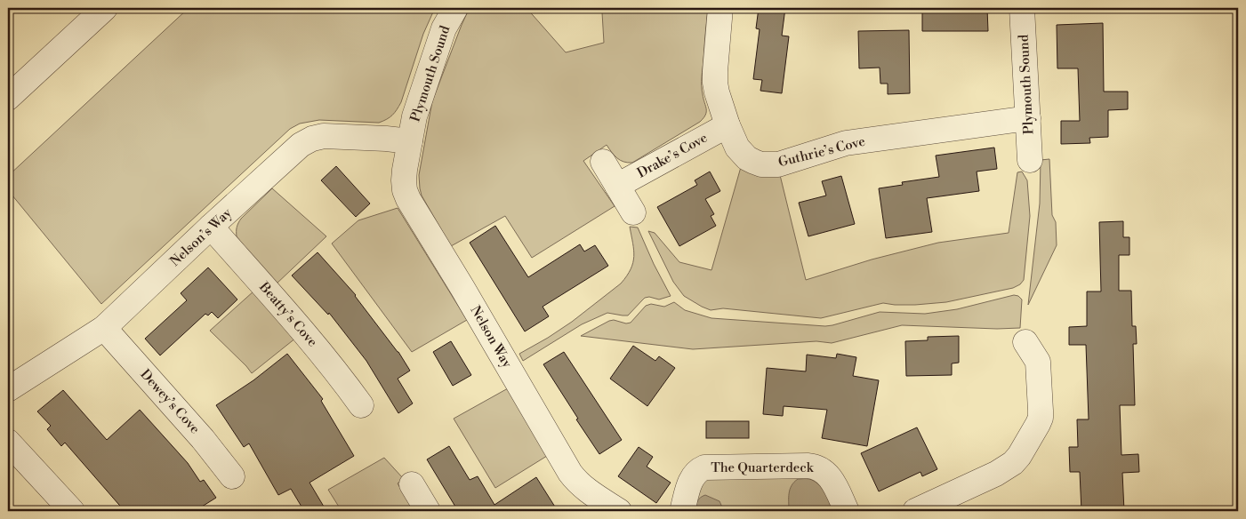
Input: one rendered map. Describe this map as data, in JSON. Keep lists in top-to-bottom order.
{
  "streets": {
    "street": [
      "Plymouth Sound",
      "Guthrie’s Cove",
      "Drake’s Cove",
      "Nelson’s Way",
      "Beatty’s Cove",
      "Nelson Way",
      "Dewey’s Cove",
      "The Quarterdeck"
    ]
  },
  "crossings": [
    ["Plymouth Sound", "Guthrie’s Cove"],
    ["Plymouth Sound", "Nelson’s Way"],
    ["Plymouth Sound", "Nelson Way"],
    ["Guthrie’s Cove", "Drake’s Cove"],
    ["Nelson’s Way", "Beatty’s Cove"],
    ["Nelson’s Way", "Nelson Way"],
    ["Nelson’s Way", "Dewey’s Cove"]
  ]
}
